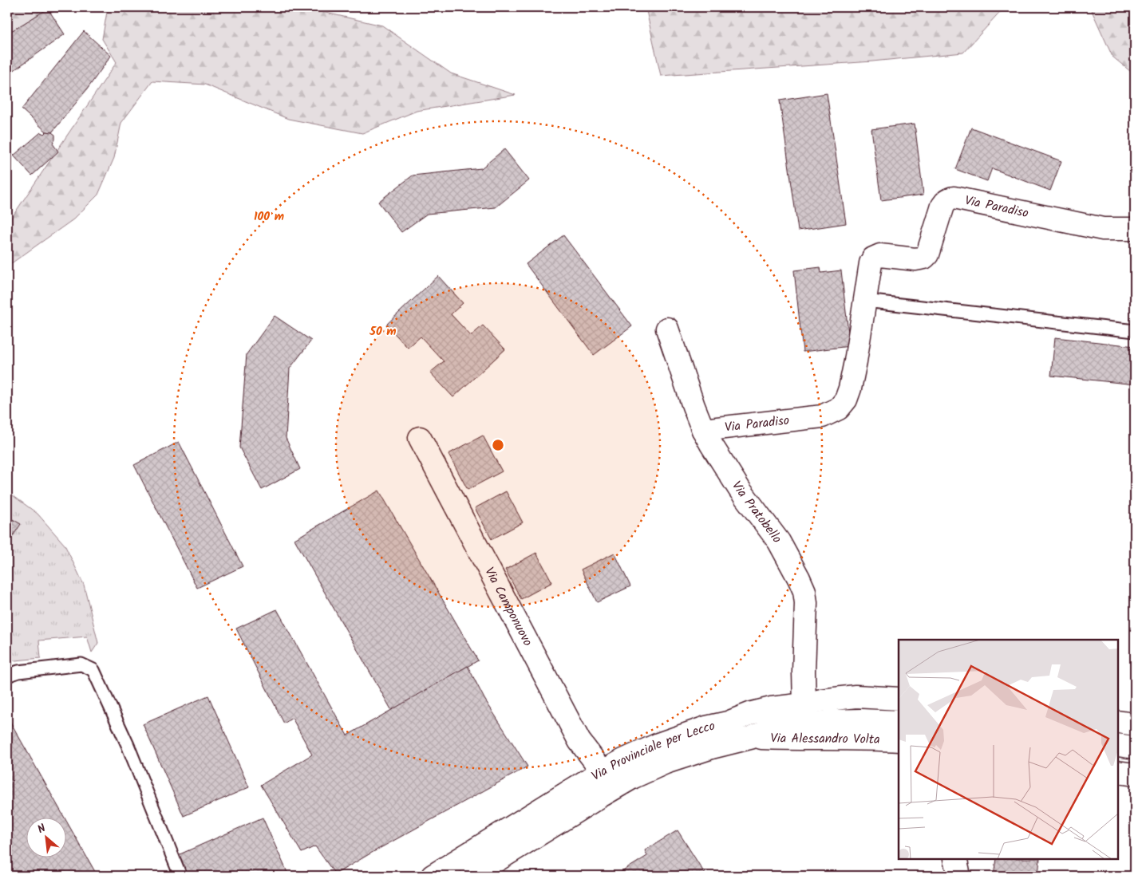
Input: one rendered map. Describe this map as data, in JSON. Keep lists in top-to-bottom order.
{
  "streets": {
    "street": [
      "Via Paradiso",
      "Via Pratobello",
      "Via Camponuovo",
      "Via Alessandro Volta",
      "Via Provinciale per Lecco"
    ]
  },
  "crossings": [
    ["Via Paradiso", "Via Pratobello"],
    ["Via Pratobello", "Via Provinciale per Lecco"],
    ["Via Camponuovo", "Via Provinciale per Lecco"],
    ["Via Alessandro Volta", "Via Provinciale per Lecco"]
  ],
  "north": "top left",
  "rings": ["100 m", "50 m"]
}
